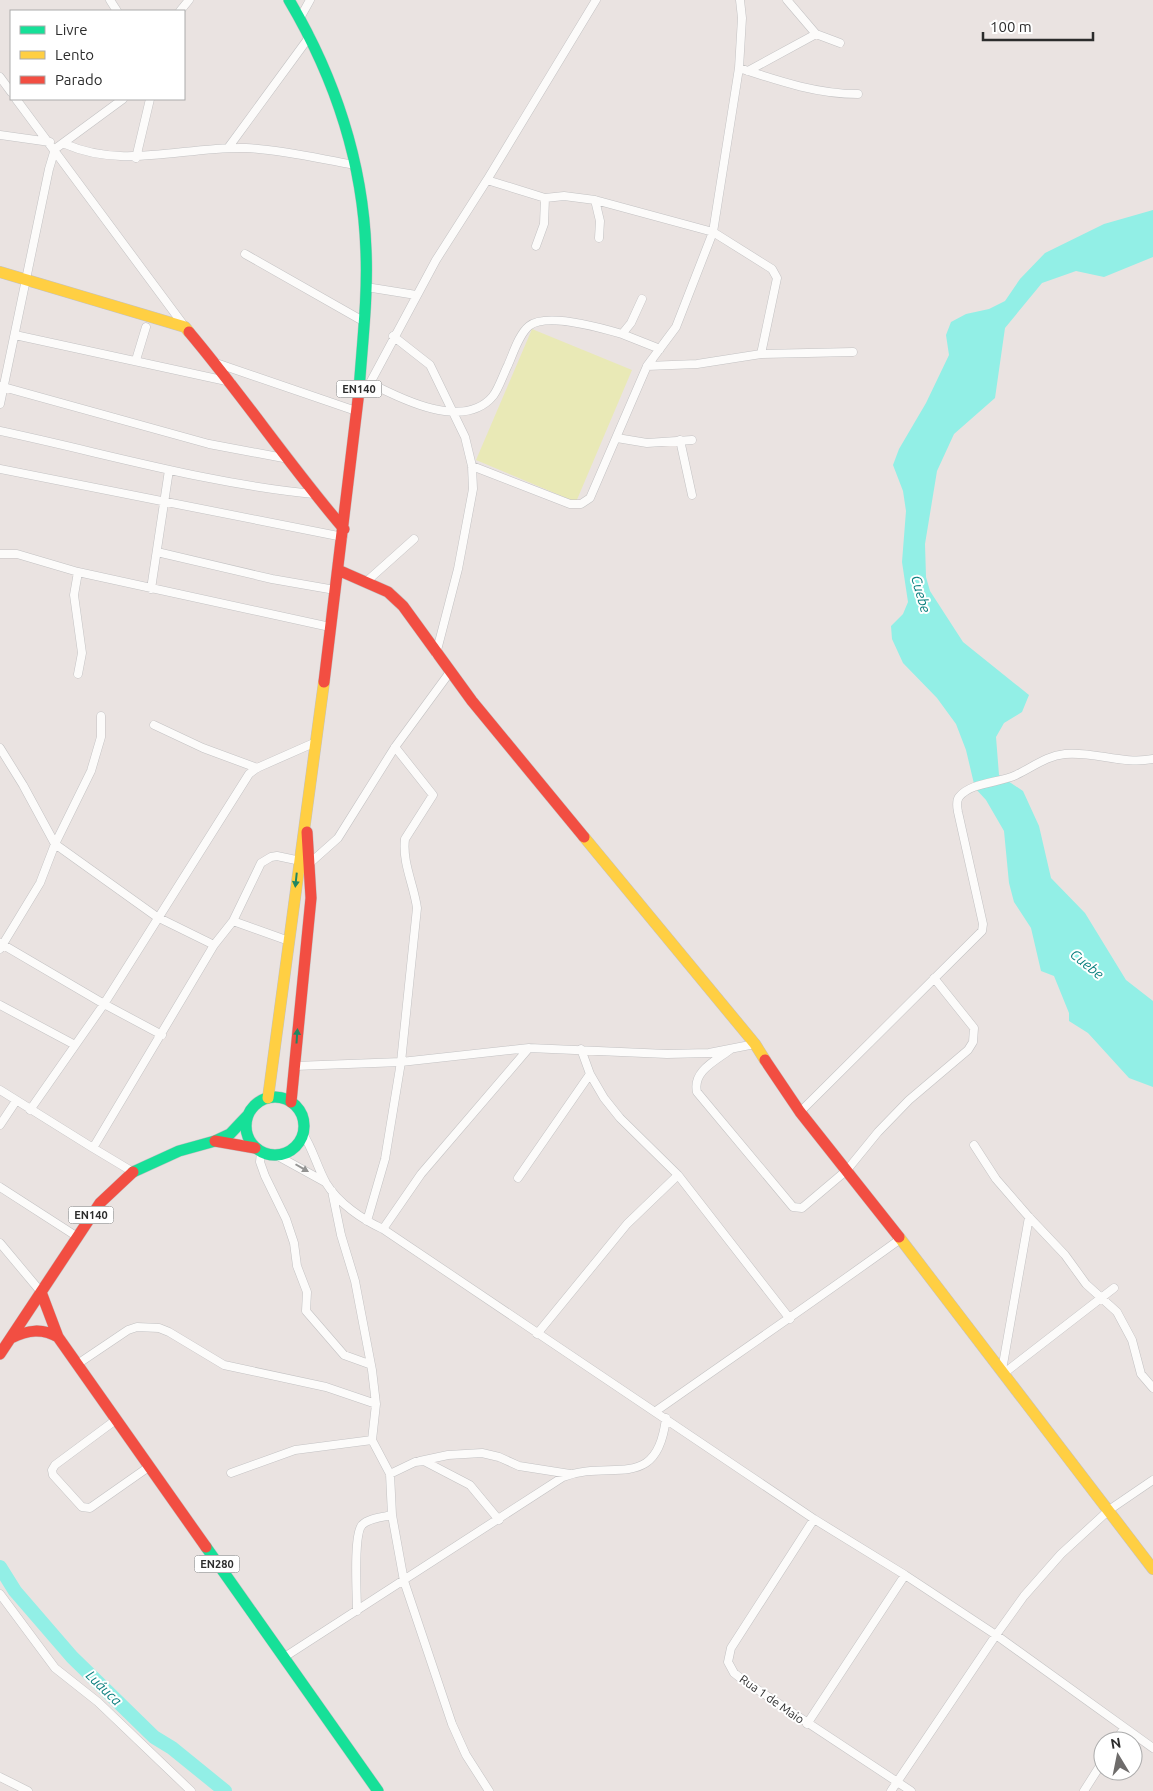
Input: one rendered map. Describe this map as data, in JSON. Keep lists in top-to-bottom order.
{
  "streets": {
    "main road": ["EN140", "EN280"],
    "street": ["Rua 1 de Maio"]
  },
  "crossings": [
    ["EN140", "EN280"]
  ],
  "water": ["Cuebe", "Luáuca"],
  "legend": ["Livre", "Lento", "Parado"],
  "scale_bar": "100 m",
  "north": "top"
}
